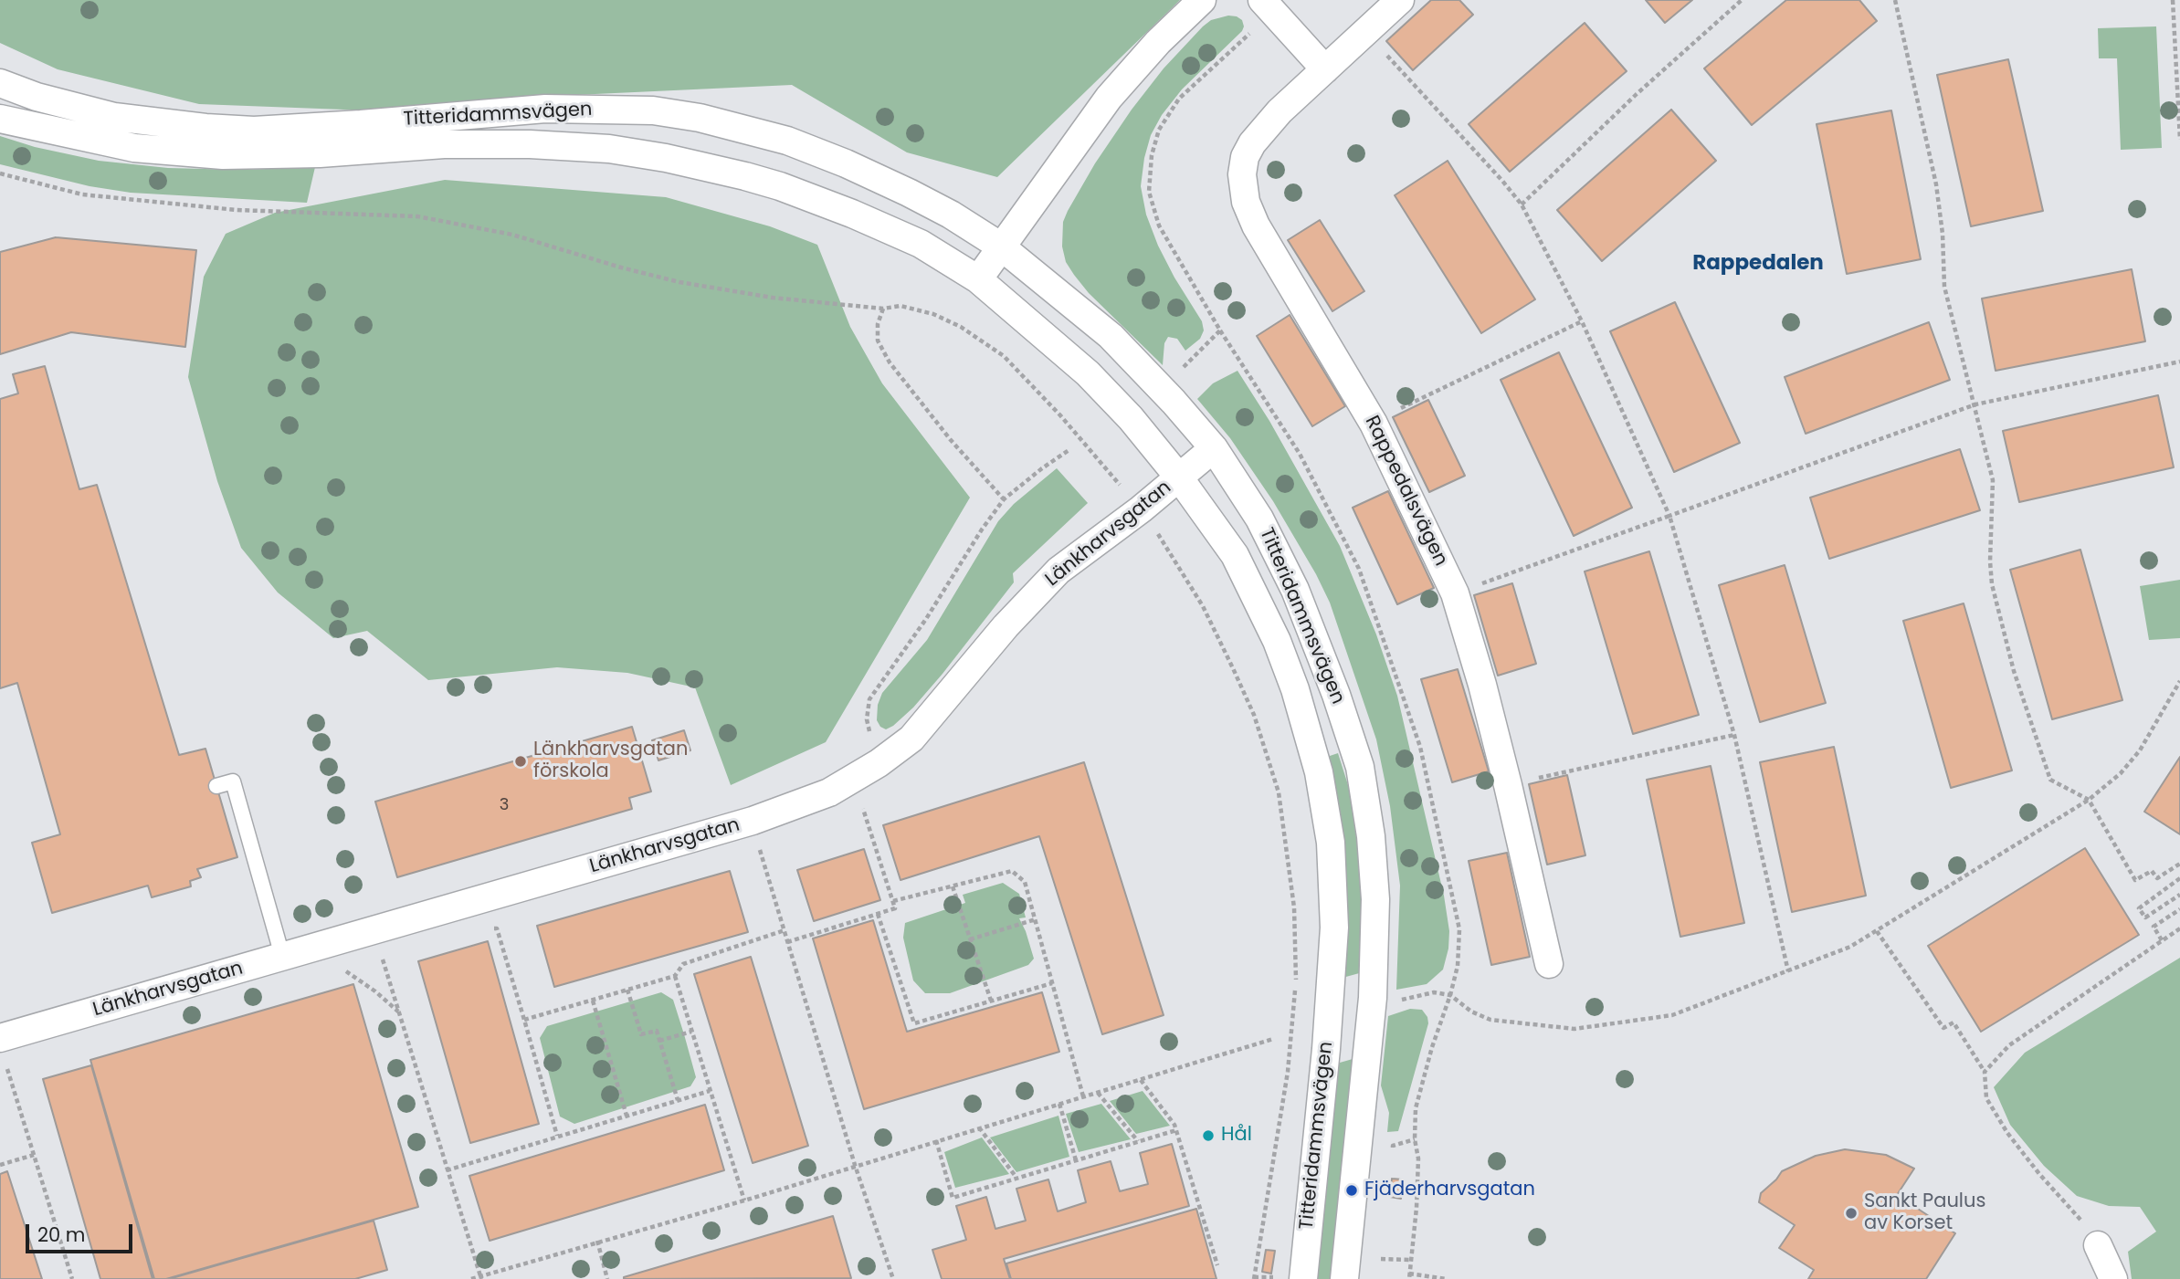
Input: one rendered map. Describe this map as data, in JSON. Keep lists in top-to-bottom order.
{
  "streets": {
    "street": ["Titteridammsvägen", "Rappedalsvägen", "Länkharvsgatan"]
  },
  "crossings": [
    ["Titteridammsvägen", "Länkharvsgatan"]
  ],
  "districts": ["Rappedalen"],
  "places": [
    "Länkharvsgatan förskola",
    "Hål",
    "Fjäderharvsgatan",
    "Sankt Paulus av Korset"
  ],
  "house_numbers": ["3"],
  "scale_bar": "20 m"
}
